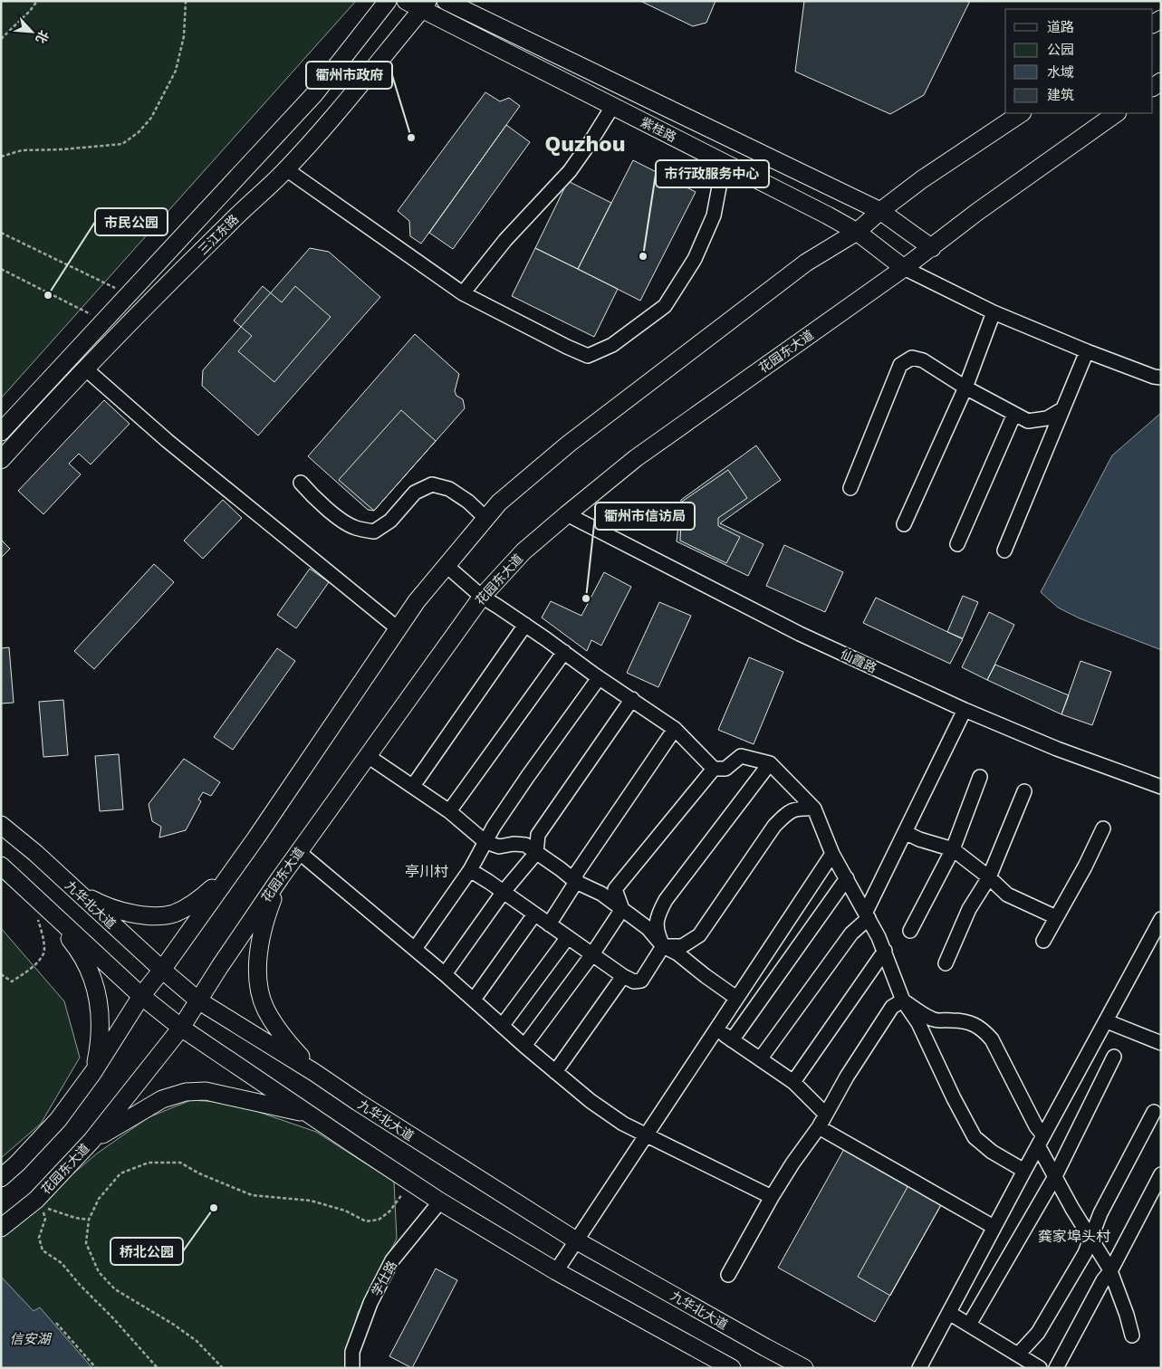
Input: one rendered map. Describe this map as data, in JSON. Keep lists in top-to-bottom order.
{
  "streets": {
    "main road": [
      "紫桂路",
      "三江东路",
      "花园东大道",
      "九华北大道"
    ],
    "street": ["仙霞路", "学仕路"]
  },
  "crossings": [
    ["紫桂路", "三江东路"],
    ["紫桂路", "花园东大道"],
    ["花园东大道", "仙霞路"],
    ["花园东大道", "九华北大道"]
  ],
  "districts": ["Quzhou", "亭川村", "龚家埠头村"],
  "water": ["信安湖"],
  "places": [
    "衢州市政府",
    "市行政服务中心",
    "市民公园",
    "衢州市信访局",
    "桥北公园"
  ],
  "legend": [
    "道路",
    "公园",
    "水域",
    "建筑"
  ],
  "north": "bottom right"
}
